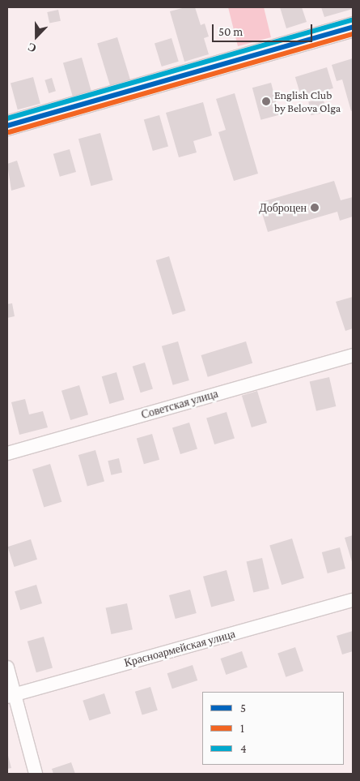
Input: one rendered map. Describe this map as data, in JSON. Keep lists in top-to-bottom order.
{
  "streets": {
    "street": ["Советская улица", "Красноармейская улица"]
  },
  "places": ["English Club by Belova Olga", "Доброцен"],
  "lines": ["transit line 4", "transit line 5", "transit line 1"],
  "legend": ["5", "1", "4"],
  "scale_bar": "50 m",
  "north": "bottom"
}
